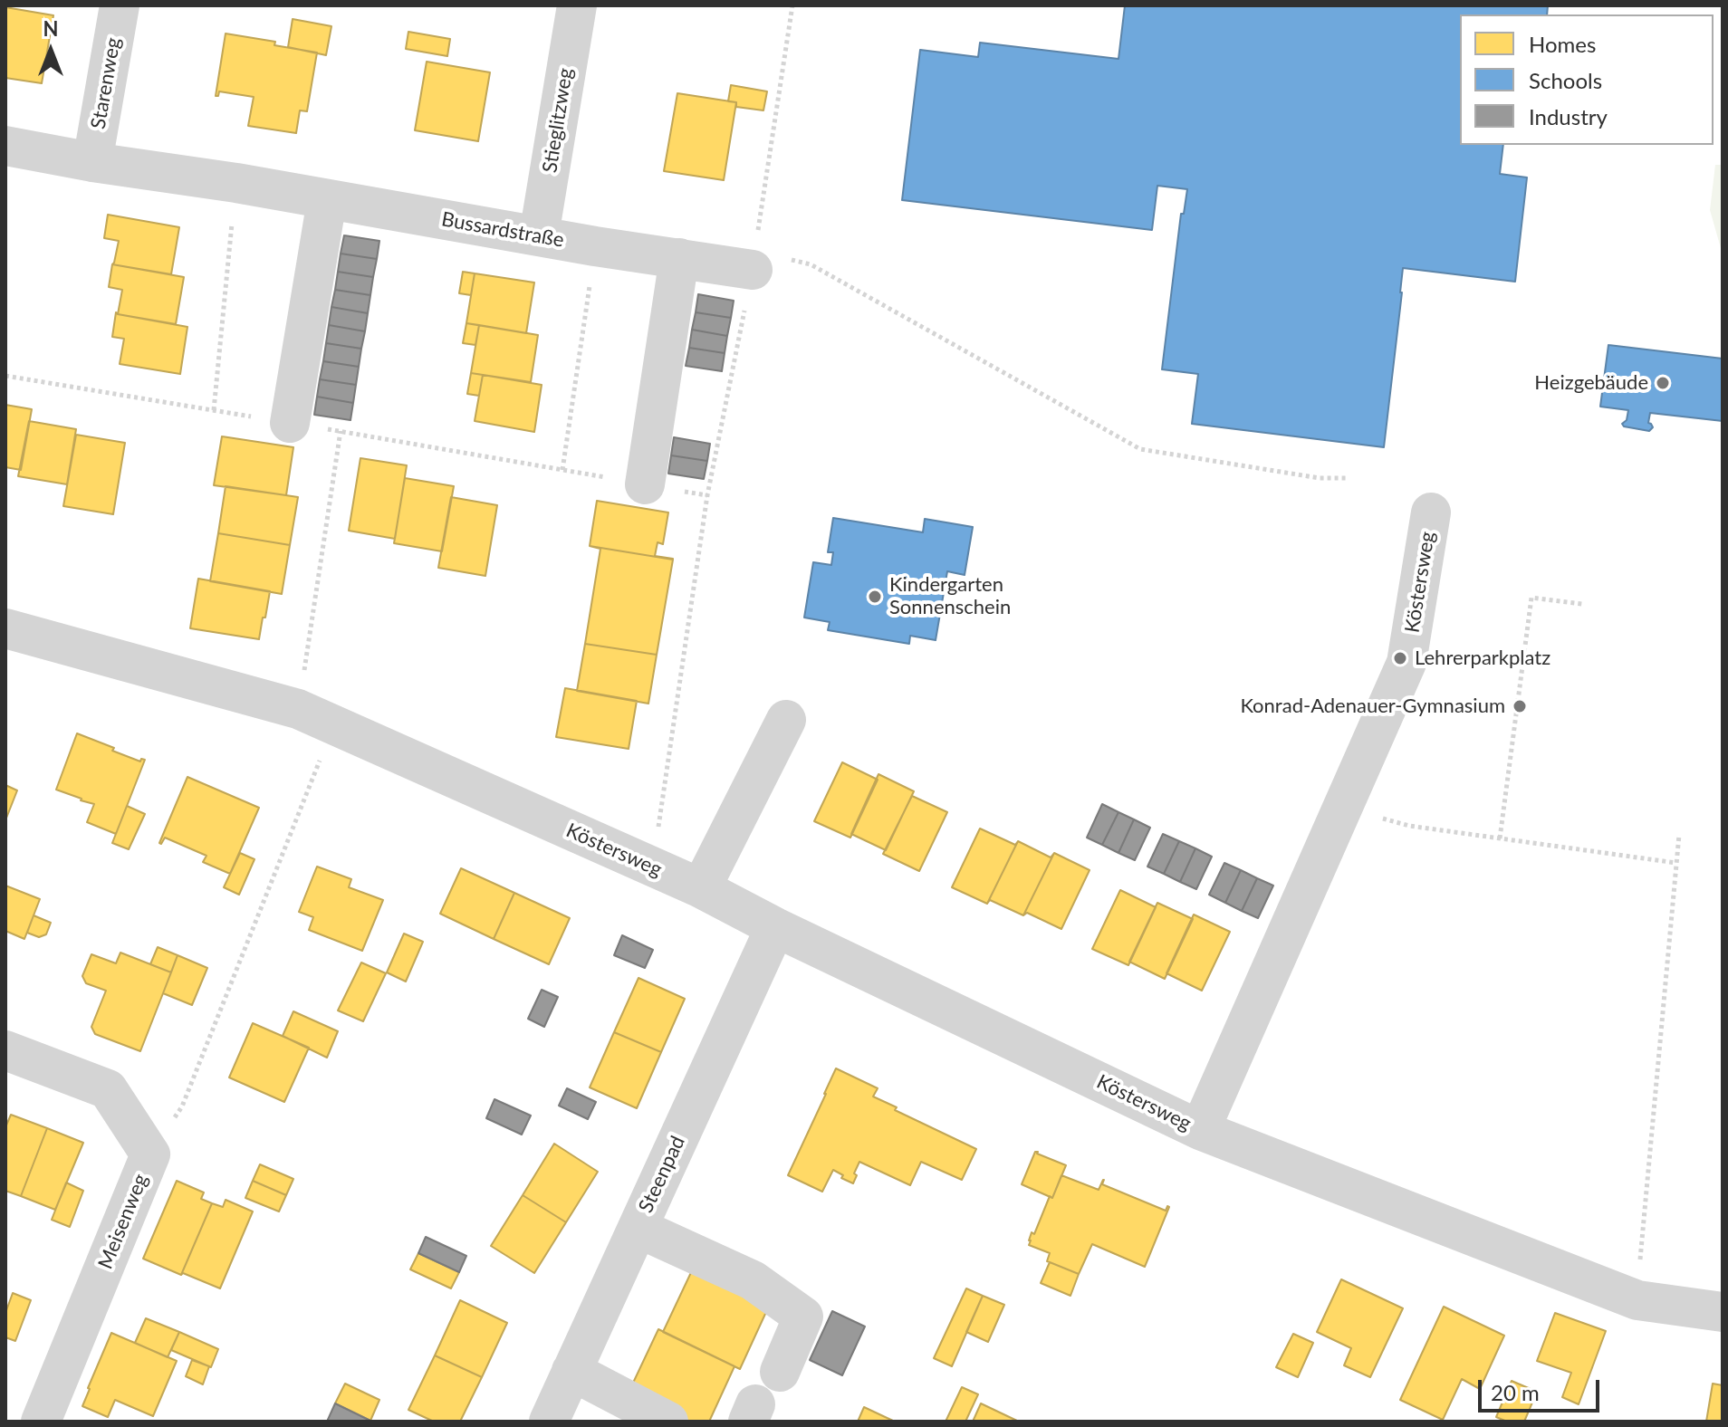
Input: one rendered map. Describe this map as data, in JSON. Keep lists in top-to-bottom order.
{
  "streets": {
    "street": [
      "Starenweg",
      "Stieglitzweg",
      "Bussardstraße",
      "Köstersweg",
      "Steenpad",
      "Meisenweg"
    ]
  },
  "crossings": [
    ["Starenweg", "Bussardstraße"],
    ["Stieglitzweg", "Bussardstraße"],
    ["Köstersweg", "Steenpad"]
  ],
  "places": [
    "Heizgebäude",
    "Kindergarten Sonnenschein",
    "Lehrerparkplatz",
    "Konrad-Adenauer-Gymnasium"
  ],
  "legend": ["Homes", "Schools", "Industry"],
  "scale_bar": "20 m",
  "north": "top"
}
